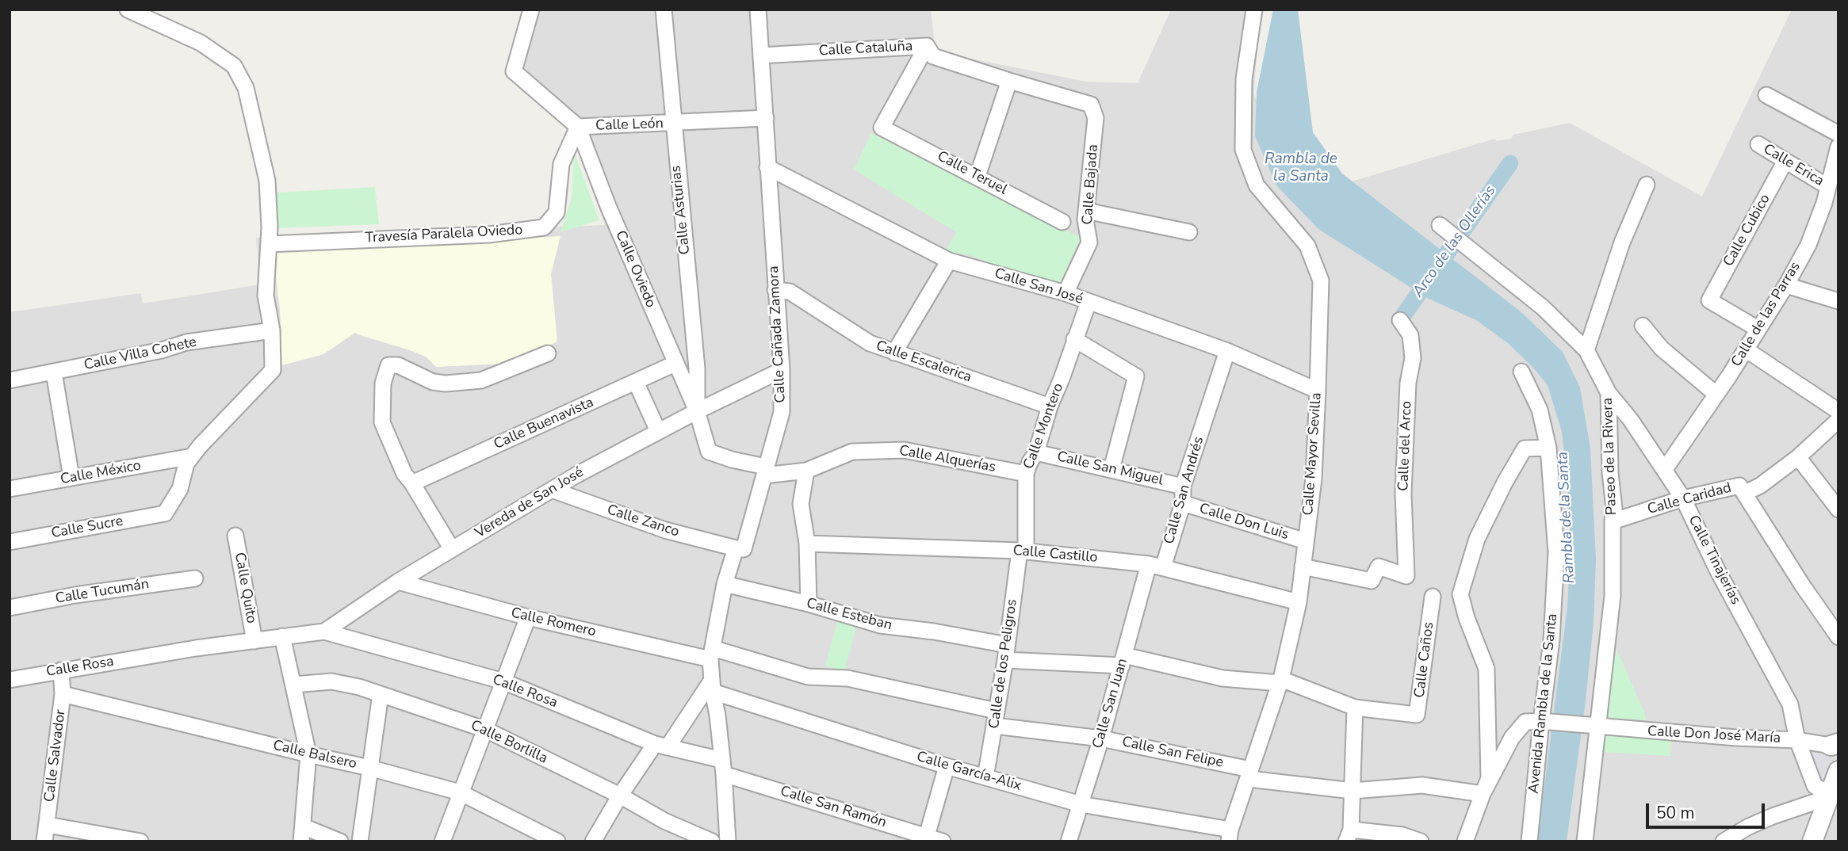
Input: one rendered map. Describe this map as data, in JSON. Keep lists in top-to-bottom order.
{
  "streets": {
    "street": [
      "Calle Cataluña",
      "Calle León",
      "Calle Erica",
      "Calle Teruel",
      "Calle Bajada",
      "Calle Asturias",
      "Calle Cubico",
      "Travesía Paralela Oviedo",
      "Calle Oviedo",
      "Calle San José",
      "Calle de las Parras",
      "Calle Cañada Zamora",
      "Calle Villa Cohete",
      "Calle Escalerica",
      "Calle Buenavista",
      "Calle Montero",
      "Calle del Arco",
      "Calle Mayor Sevilla",
      "Paseo de la Rivera",
      "Calle Alquerías",
      "Calle San Miguel",
      "Calle México",
      "Calle San Andrés",
      "Calle Caridad",
      "Vereda de San José",
      "Calle Zanco",
      "Calle Don Luis",
      "Calle Sucre",
      "Calle Castillo",
      "Calle Tinajerías",
      "Calle Quito",
      "Calle Tucumán",
      "Calle Esteban",
      "Calle Romero",
      "Calle Caños",
      "Calle de los Peligros",
      "Calle Rosa",
      "Calle San Juan",
      "Avenida Rambla de la Santa",
      "Calle Don José María",
      "Calle Borlilla",
      "Calle San Felipe",
      "Calle Balsero",
      "Calle Salvador",
      "Calle García-Alix",
      "Calle San Ramón"
    ]
  },
  "crossings": [
    ["Calle Cataluña", "Calle Teruel"],
    ["Calle Cataluña", "Calle Bajada"],
    ["Calle Cataluña", "Calle Cañada Zamora"],
    ["Calle León", "Calle Asturias"],
    ["Calle León", "Travesía Paralela Oviedo"],
    ["Calle León", "Calle Oviedo"],
    ["Calle León", "Calle Cañada Zamora"],
    ["Calle Erica", "Calle Cubico"],
    ["Calle Erica", "Calle de las Parras"],
    ["Calle Bajada", "Calle San José"],
    ["Calle Asturias", "Calle Oviedo"],
    ["Calle Asturias", "Calle Alquerías"],
    ["Calle Asturias", "Vereda de San José"],
    ["Calle Cubico", "Calle de las Parras"],
    ["Travesía Paralela Oviedo", "Calle Oviedo"],
    ["Calle Oviedo", "Calle Buenavista"],
    ["Calle Oviedo", "Calle Alquerías"],
    ["Calle Oviedo", "Vereda de San José"],
    ["Calle San José", "Calle Cañada Zamora"],
    ["Calle San José", "Calle Montero"],
    ["Calle San José", "Calle Mayor Sevilla"],
    ["Calle San José", "Calle San Andrés"],
    ["Calle de las Parras", "Calle Tinajerías"],
    ["Calle Cañada Zamora", "Calle Escalerica"],
    ["Calle Cañada Zamora", "Calle Alquerías"],
    ["Calle Cañada Zamora", "Vereda de San José"],
    ["Calle Cañada Zamora", "Calle Zanco"],
    ["Calle Cañada Zamora", "Calle Esteban"],
    ["Calle Cañada Zamora", "Calle Romero"],
    ["Calle Cañada Zamora", "Calle Rosa"],
    ["Calle Cañada Zamora", "Calle García-Alix"],
    ["Calle Cañada Zamora", "Calle San Ramón"],
    ["Calle Escalerica", "Calle Montero"],
    ["Calle Montero", "Calle Alquerías"],
    ["Calle Montero", "Calle San Miguel"],
    ["Calle Montero", "Calle Castillo"],
    ["Calle Montero", "Calle de los Peligros"],
    ["Calle del Arco", "Calle Mayor Sevilla"],
    ["Calle Mayor Sevilla", "Calle Don Luis"],
    ["Calle Mayor Sevilla", "Calle Castillo"],
    ["Calle Mayor Sevilla", "Calle Esteban"],
    ["Calle Mayor Sevilla", "Calle Caños"],
    ["Calle Mayor Sevilla", "Calle San Felipe"],
    ["Calle Mayor Sevilla", "Calle García-Alix"],
    ["Paseo de la Rivera", "Calle Caridad"],
    ["Paseo de la Rivera", "Calle Tinajerías"],
    ["Paseo de la Rivera", "Calle Don José María"],
    ["Calle Alquerías", "Vereda de San José"],
    ["Calle San Miguel", "Calle San Andrés"],
    ["Calle México", "Calle Sucre"],
    ["Calle San Andrés", "Calle Don Luis"],
    ["Calle San Andrés", "Calle Castillo"],
    ["Calle San Andrés", "Calle San Juan"],
    ["Calle Caridad", "Calle Tinajerías"],
    ["Vereda de San José", "Calle Zanco"],
    ["Vereda de San José", "Calle Romero"],
    ["Vereda de San José", "Calle Rosa"],
    ["Calle Castillo", "Calle de los Peligros"],
    ["Calle Castillo", "Calle San Juan"],
    ["Calle Tinajerías", "Calle Don José María"],
    ["Calle Quito", "Calle Rosa"],
    ["Calle Esteban", "Calle Caños"],
    ["Calle Esteban", "Calle de los Peligros"],
    ["Calle Esteban", "Calle San Juan"],
    ["Calle Romero", "Calle de los Peligros"],
    ["Calle Romero", "Calle San Felipe"],
    ["Calle de los Peligros", "Calle San Felipe"],
    ["Calle de los Peligros", "Calle García-Alix"],
    ["Calle Rosa", "Calle Salvador"],
    ["Calle Rosa", "Calle San Ramón"],
    ["Calle San Juan", "Calle San Felipe"],
    ["Calle San Juan", "Calle García-Alix"],
    ["Avenida Rambla de la Santa", "Calle Don José María"],
    ["Calle Balsero", "Calle Salvador"]
  ],
  "water": ["Rambla de la Santa", "Arco de las Ollerías"],
  "scale_bar": "50 m"
}
